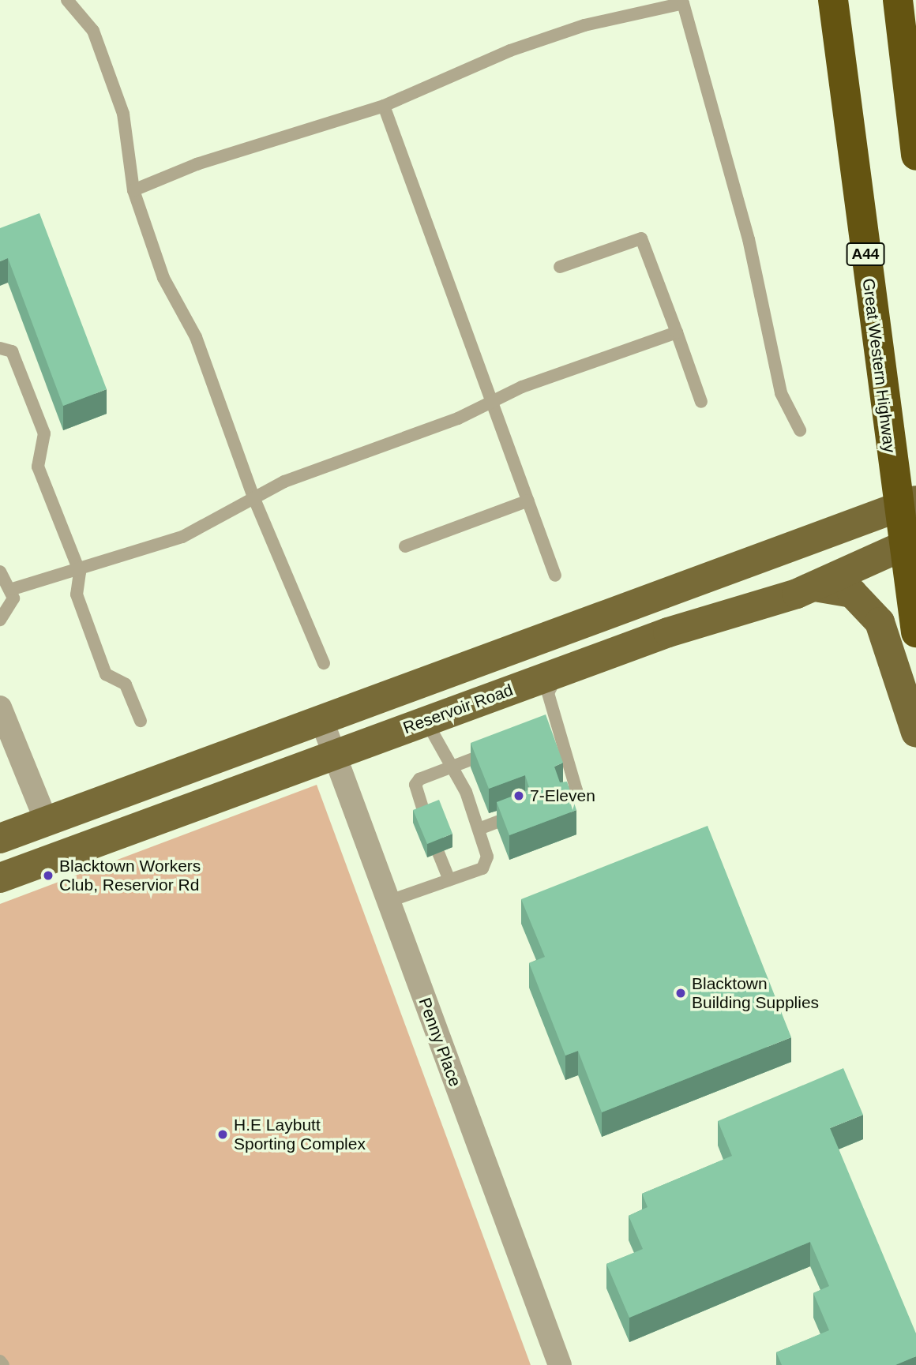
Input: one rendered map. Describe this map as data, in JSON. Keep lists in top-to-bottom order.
{
  "streets": {
    "highway": ["A44", "Great Western Highway"],
    "main road": ["Reservoir Road"],
    "street": ["Penny Place"]
  },
  "crossings": [
    ["Great Western Highway", "Reservoir Road"],
    ["Reservoir Road", "Penny Place"]
  ],
  "places": [
    "7-Eleven",
    "Blacktown Workers Club, Reservior Rd",
    "Blacktown Building Supplies",
    "H.E Laybutt Sporting Complex"
  ]
}
